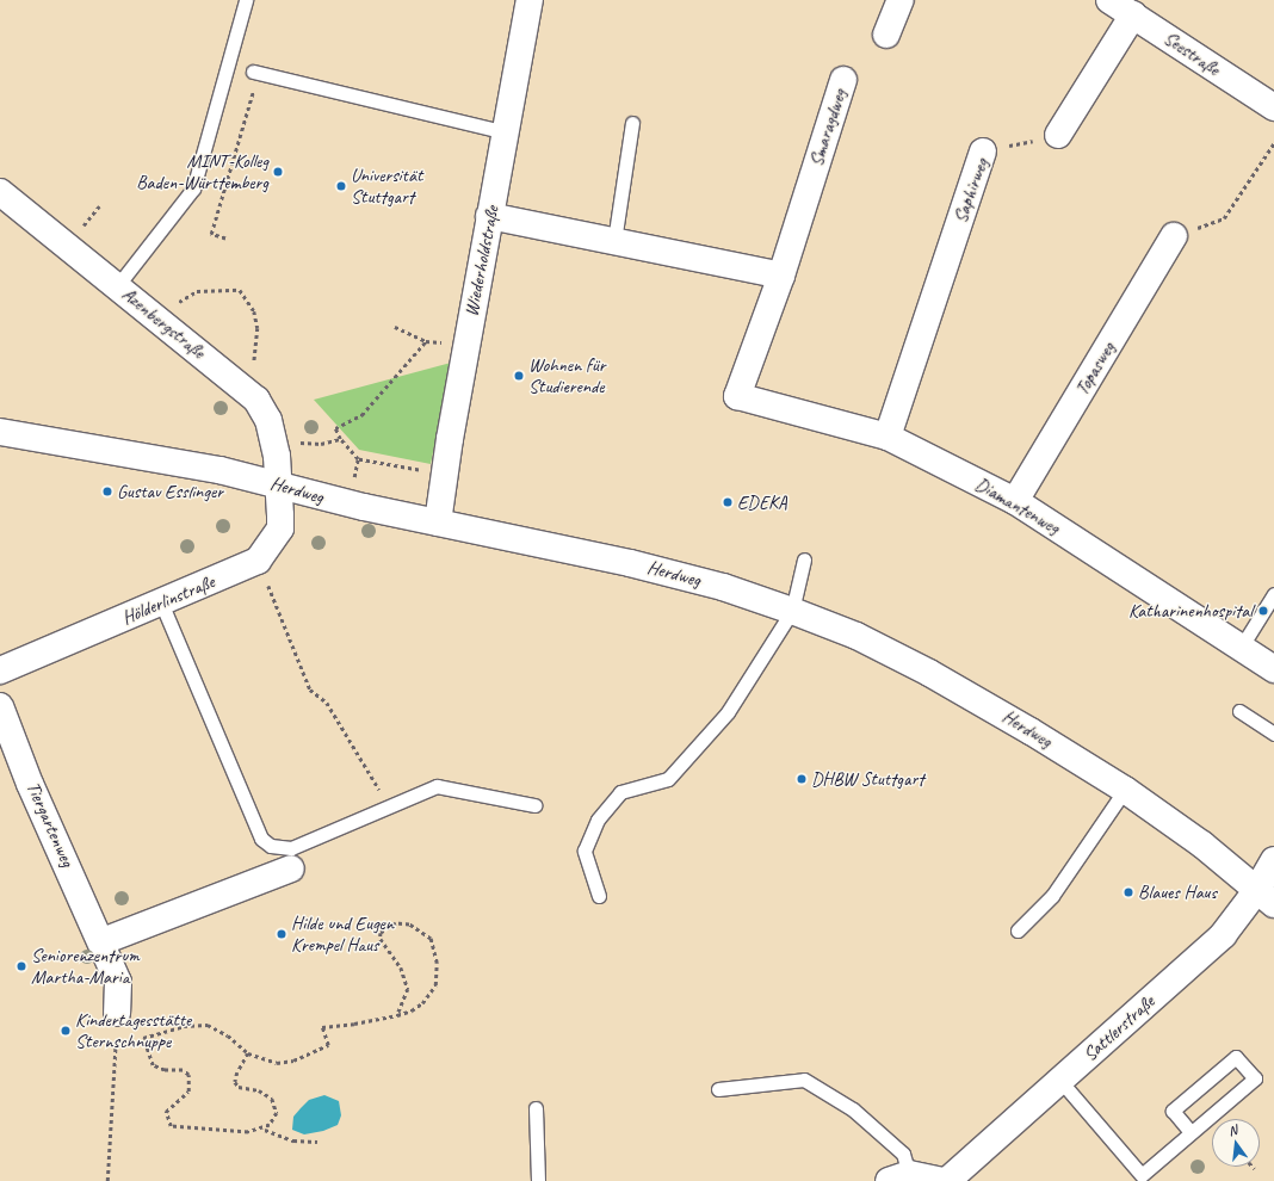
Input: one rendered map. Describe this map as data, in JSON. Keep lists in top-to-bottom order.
{
  "streets": {
    "street": [
      "Seestraße",
      "Smaragdweg",
      "Saphirweg",
      "Wiederholdstraße",
      "Azenbergstraße",
      "Topasweg",
      "Herdweg",
      "Diamantenweg",
      "Hölderlinstraße",
      "Tiergartenweg",
      "Sattlerstraße"
    ]
  },
  "crossings": [
    ["Smaragdweg", "Diamantenweg"],
    ["Saphirweg", "Diamantenweg"],
    ["Wiederholdstraße", "Herdweg"],
    ["Azenbergstraße", "Herdweg"],
    ["Topasweg", "Diamantenweg"],
    ["Herdweg", "Sattlerstraße"]
  ],
  "places": [
    "MINT-Kolleg Baden-Württemberg",
    "Universität Stuttgart",
    "Wohnen für Studierende",
    "Gustav Esslinger",
    "EDEKA",
    "Katharinenhospital",
    "DHBW Stuttgart",
    "Blaues Haus",
    "Hilde und Eugen Krempel Haus",
    "Seniorenzentrum Martha-Maria",
    "Kindertagesstätte Sternschnuppe"
  ],
  "north": "top"
}
